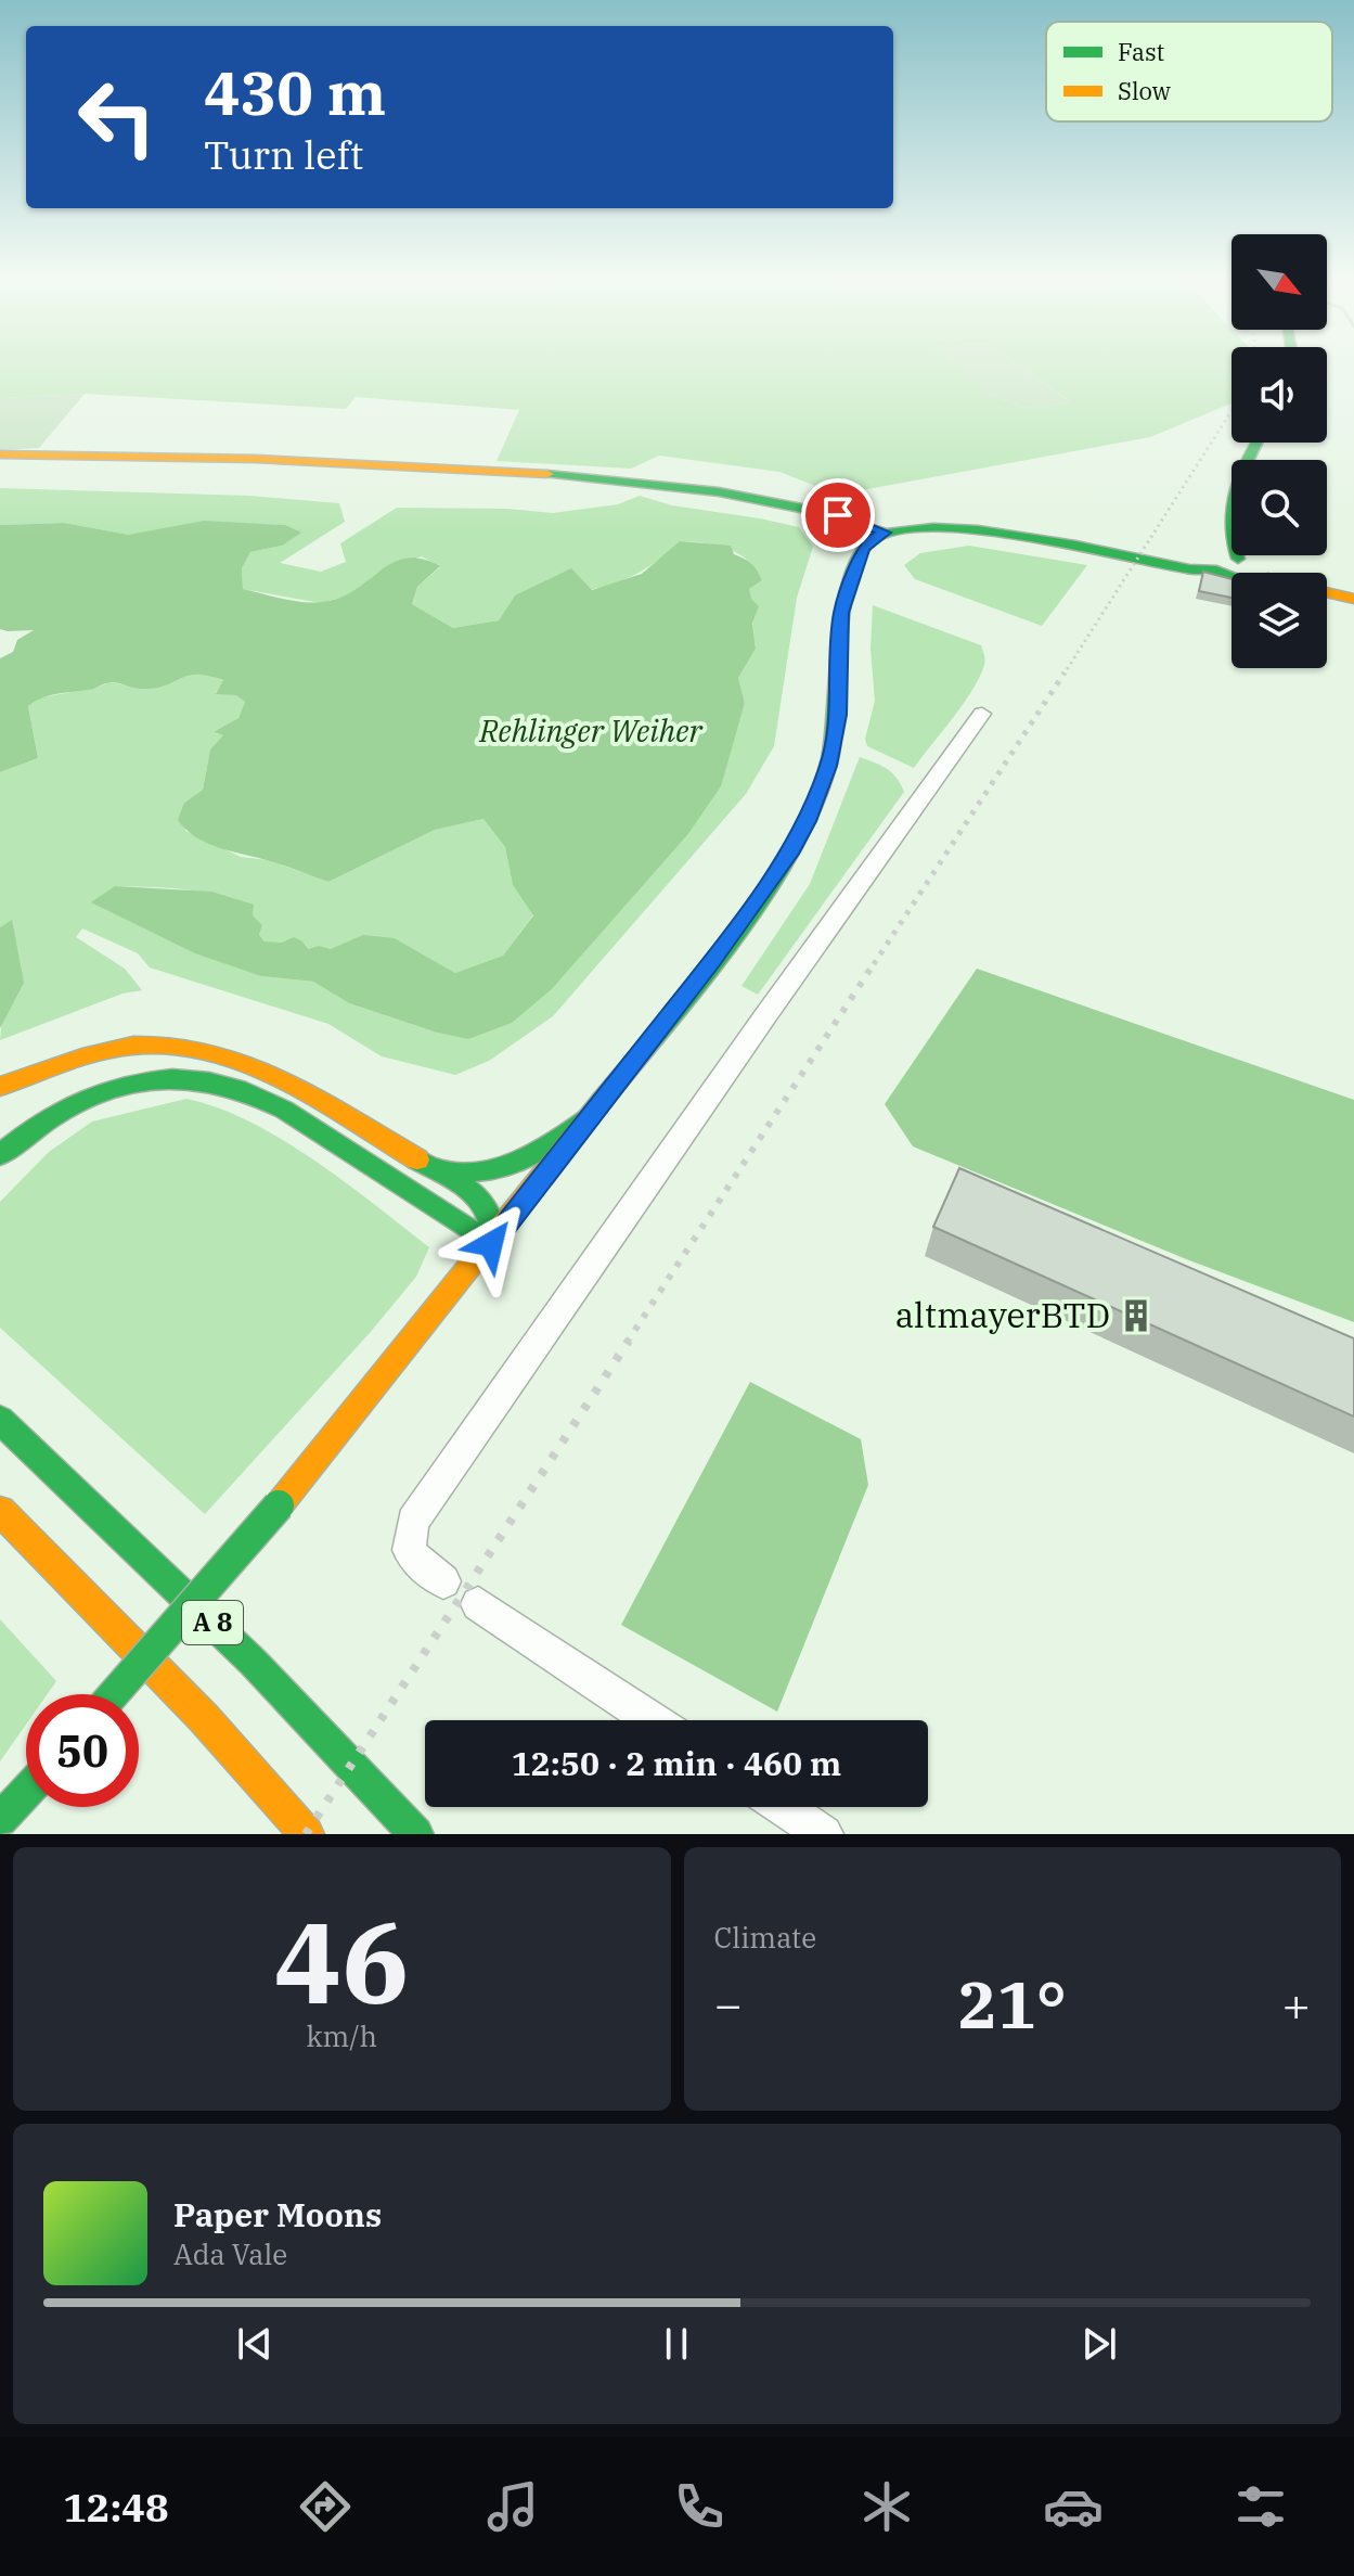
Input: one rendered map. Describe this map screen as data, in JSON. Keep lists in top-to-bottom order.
{
  "streets": {
    "main road": ["A 8"]
  },
  "water": ["Rehlinger Weiher"],
  "places": {
    "building": ["altmayerBTD"]
  },
  "legend": ["Fast", "Slow"],
  "north": "bottom right",
  "page": {
    "turn": ["430 m", "Turn left"],
    "limit": "50",
    "trip": "12:50 · 2 min · 460 m",
    "tile": [
      ["46", "km/h"],
      "Climate"
    ],
    "heat": ["−", "21°", "+"],
    "song": ["Paper Moons", "Ada Vale"],
    "tabs": "12:48"
  }
}
